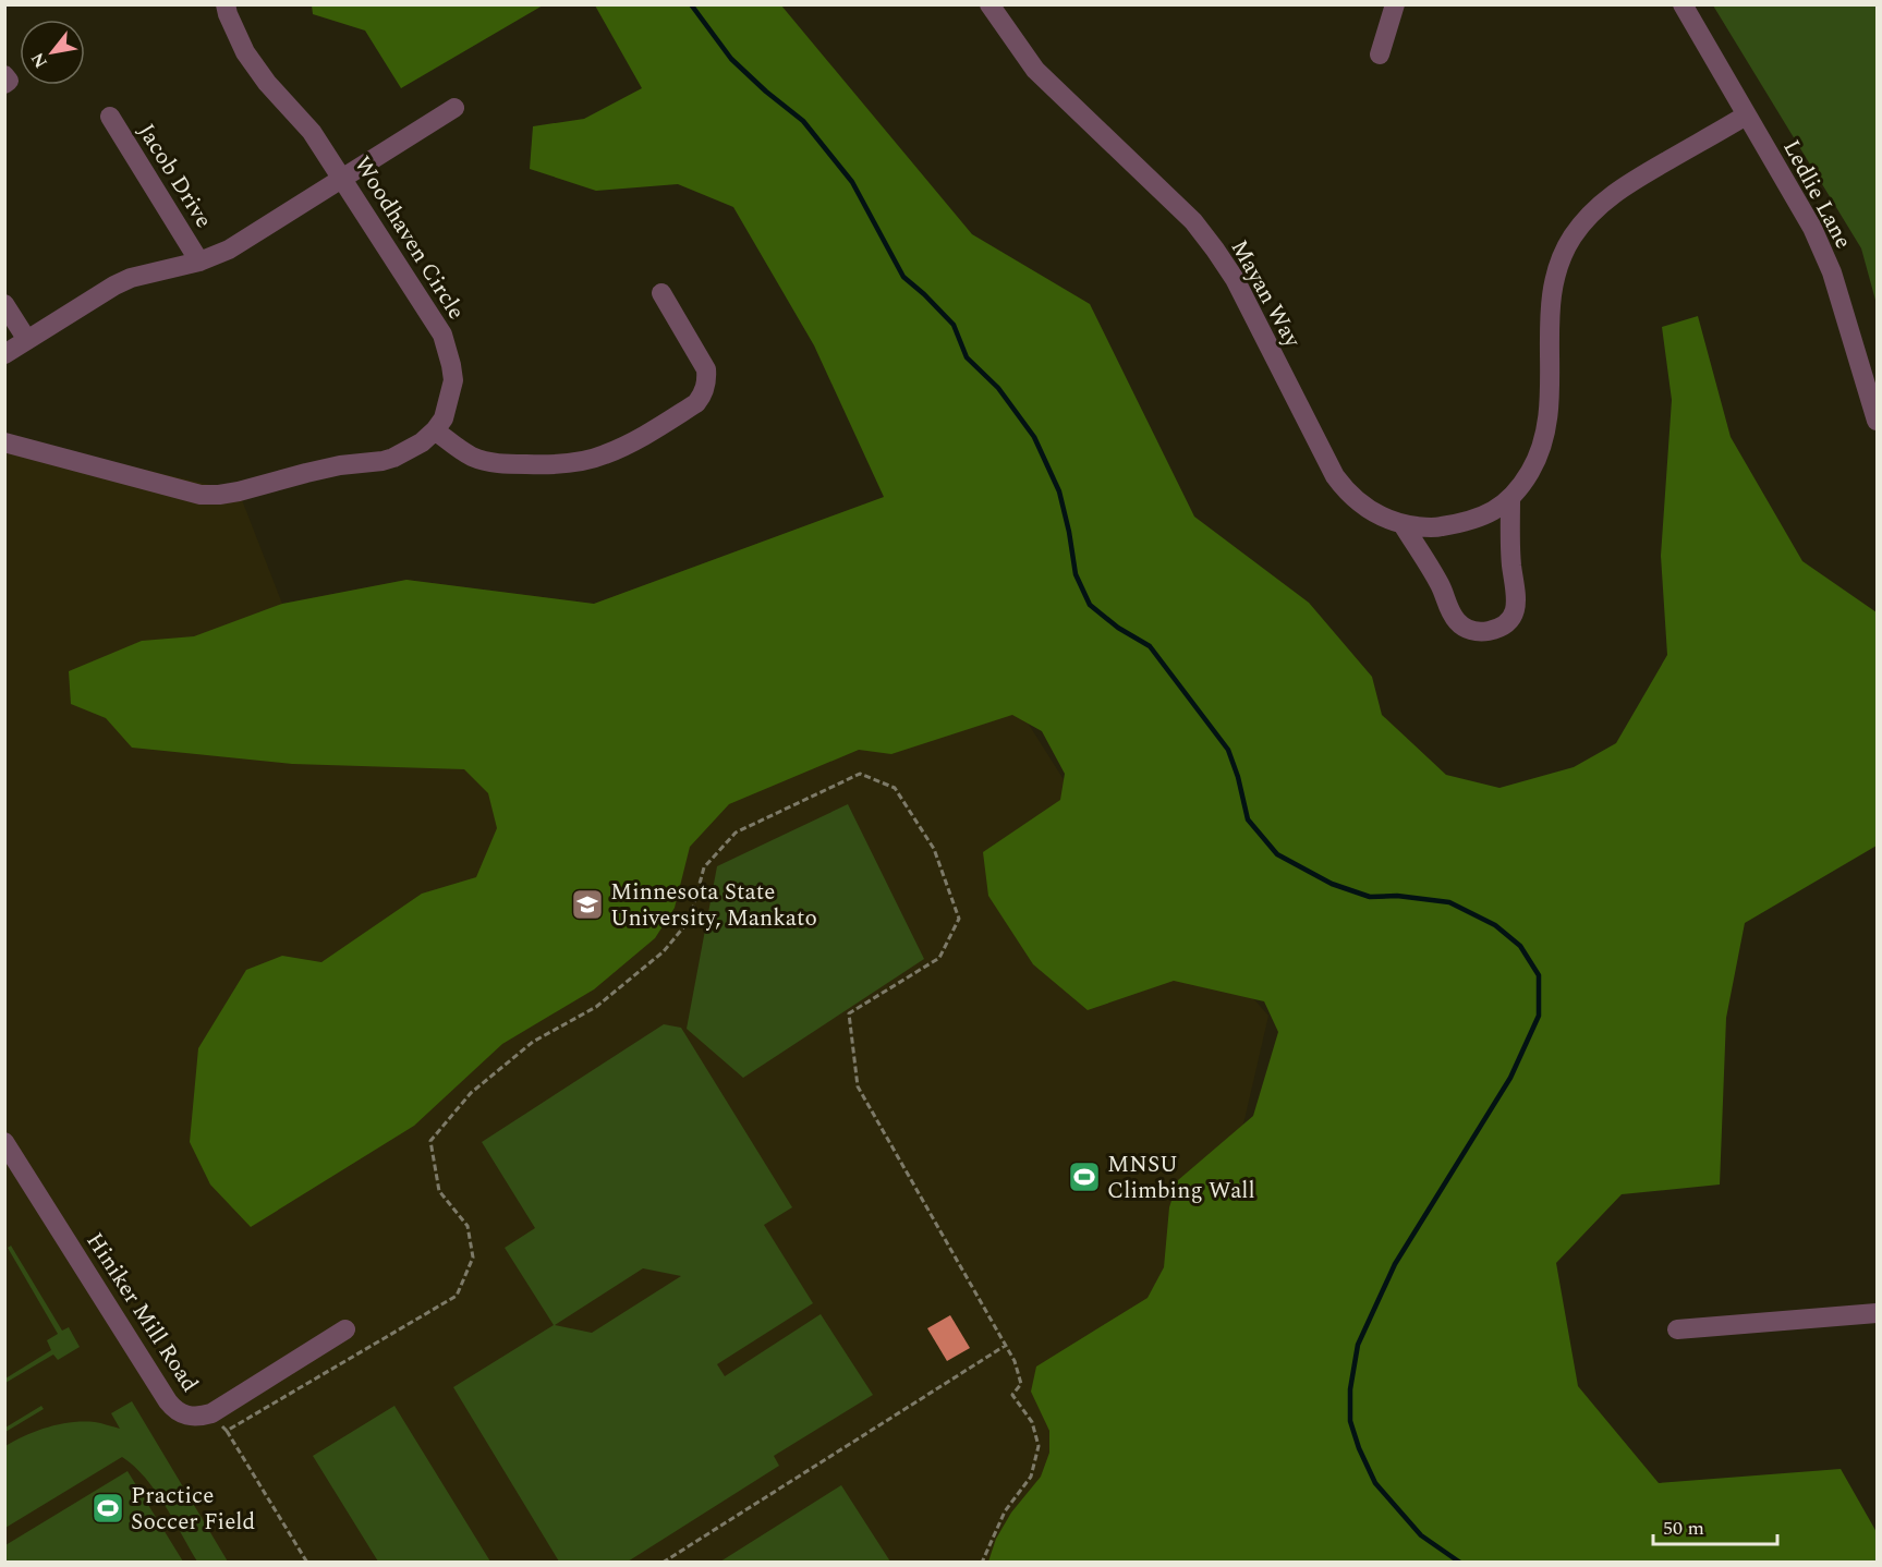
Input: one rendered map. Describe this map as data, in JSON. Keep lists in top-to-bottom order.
{
  "streets": {
    "street": [
      "Jacob Drive",
      "Ledlie Lane",
      "Woodhaven Circle",
      "Mayan Way",
      "Hiniker Mill Road"
    ]
  },
  "crossings": [
    ["Jacob Drive", "Woodhaven Circle"],
    ["Ledlie Lane", "Mayan Way"]
  ],
  "places": {
    "school or university": ["Minnesota State University, Mankato"],
    "sports": ["MNSU Climbing Wall", "Practice Soccer Field"]
  },
  "scale_bar": "50 m",
  "north": "bottom left"
}
